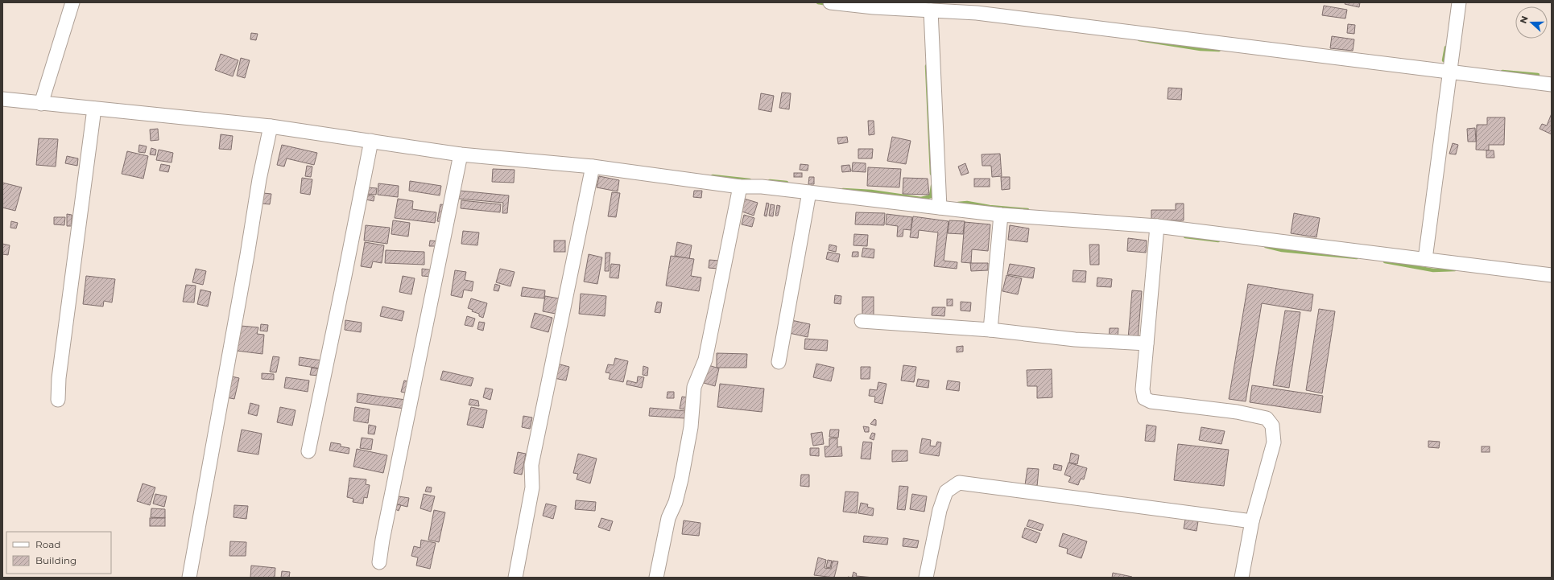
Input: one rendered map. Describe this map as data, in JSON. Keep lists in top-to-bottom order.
{
  "legend": ["Road", "Building"],
  "north": "left"
}
